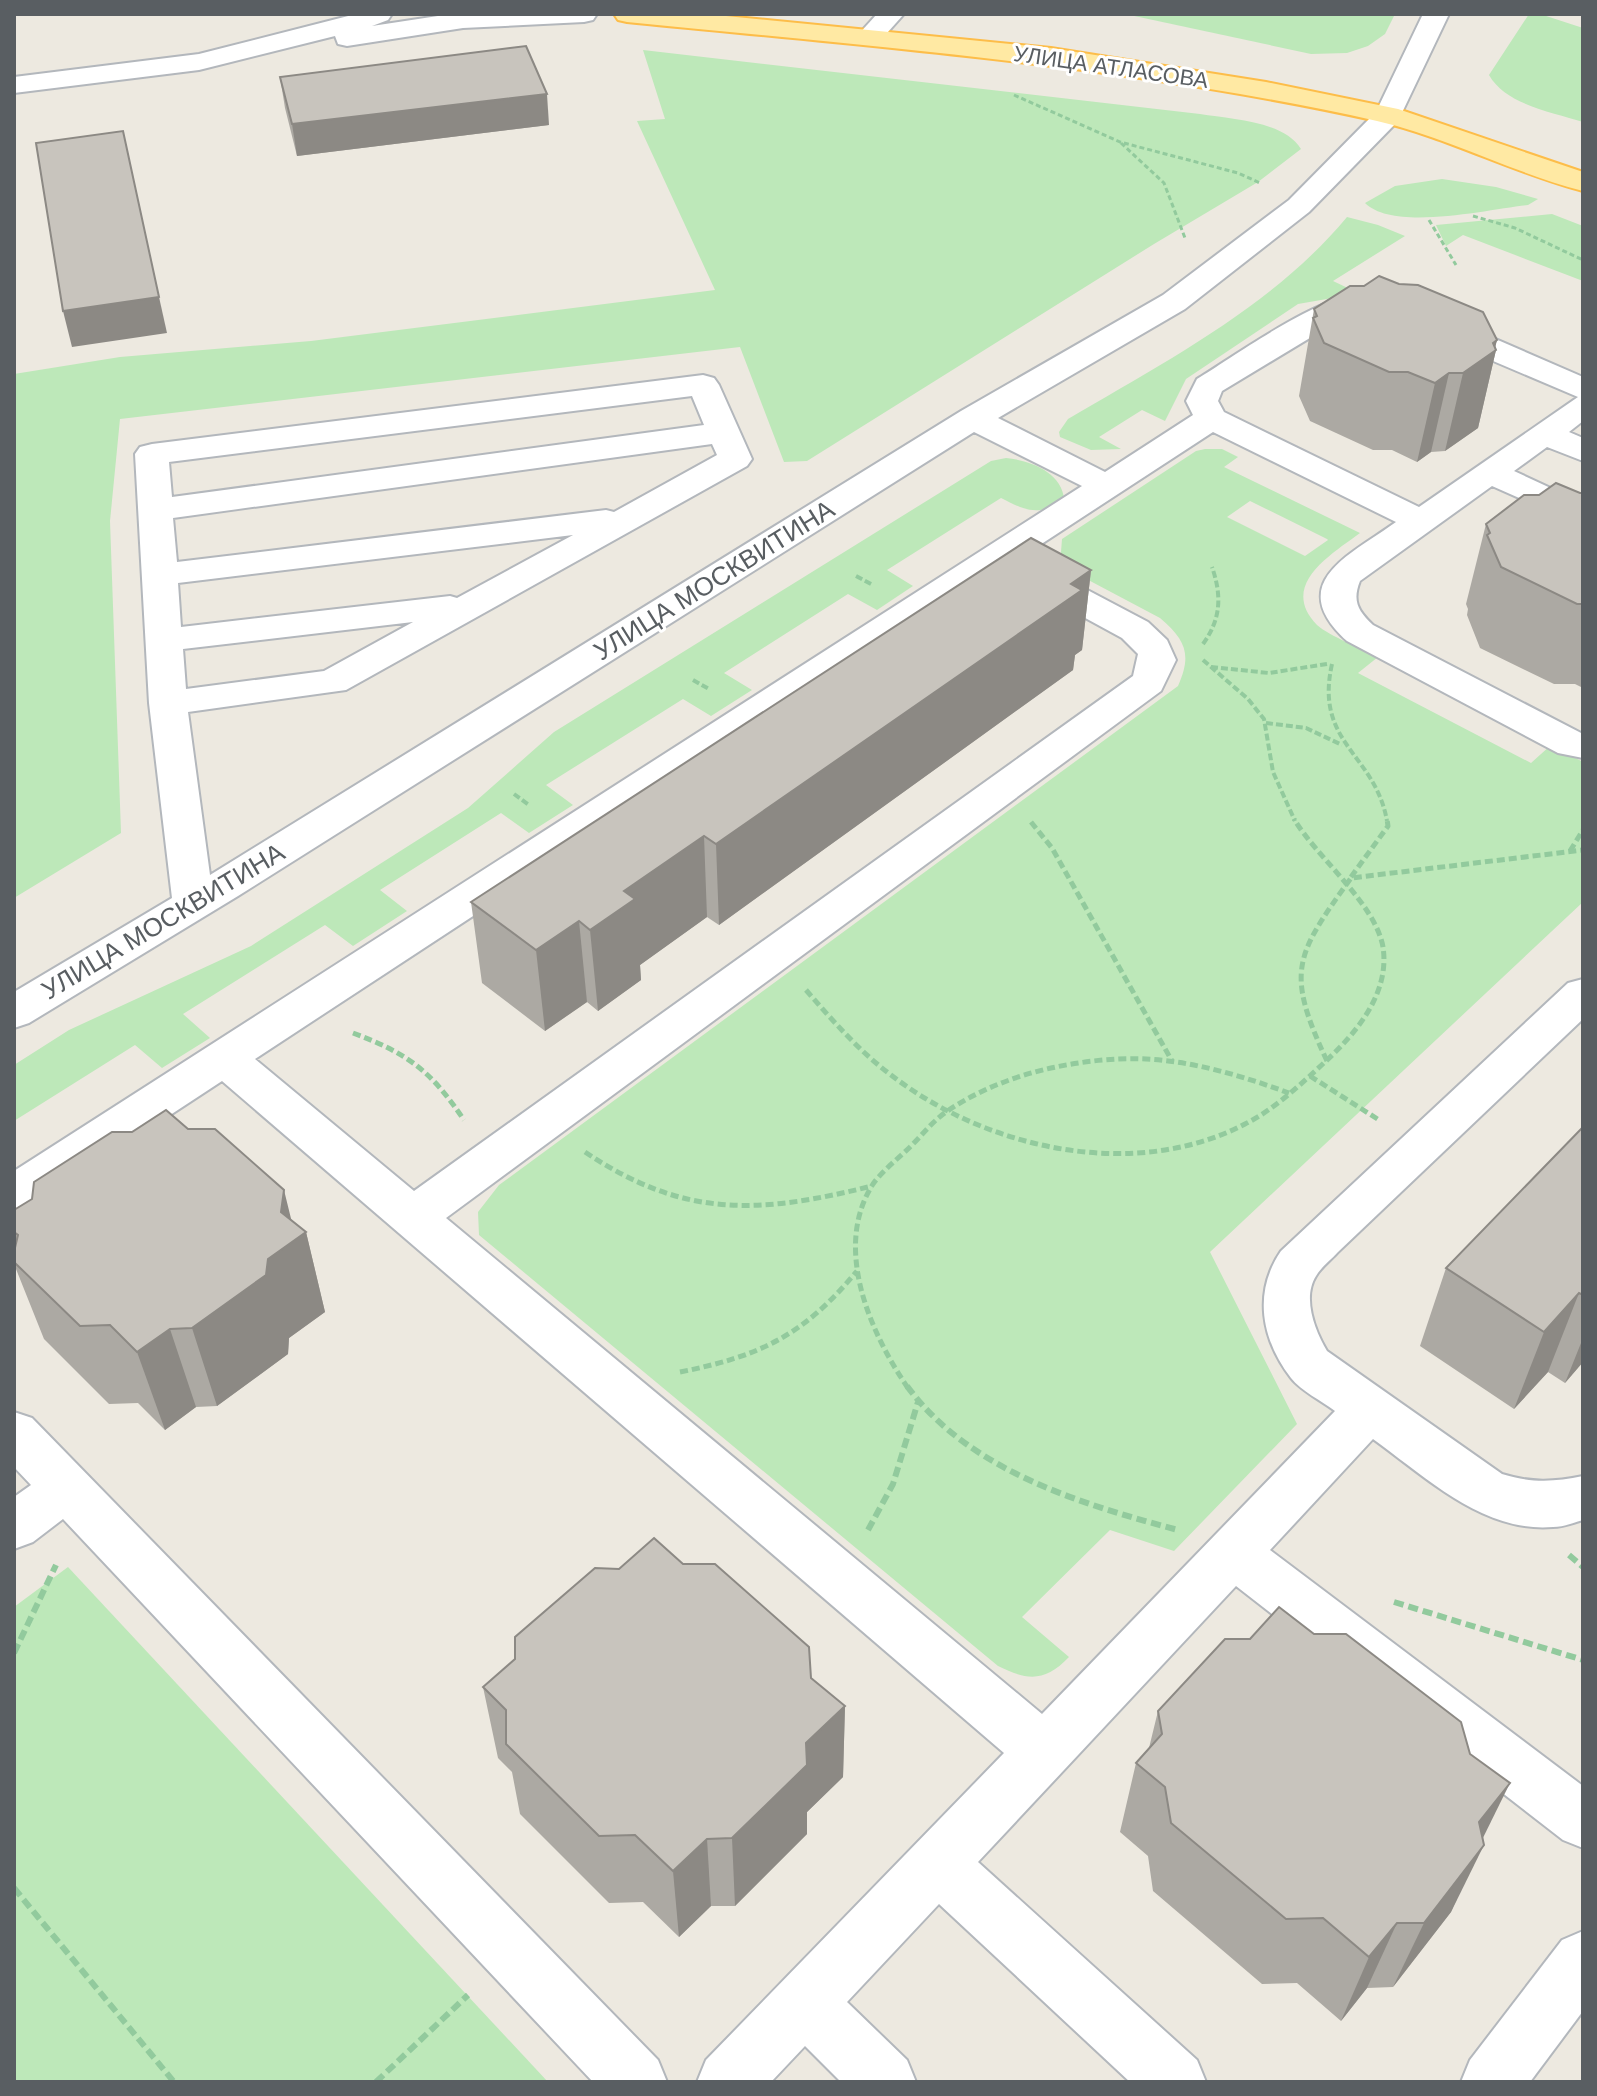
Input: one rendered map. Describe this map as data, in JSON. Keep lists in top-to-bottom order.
{
  "streets": {
    "main road": ["УЛИЦА АТЛАСОВА"],
    "street": ["УЛИЦА МОСКВИТИНА"]
  },
  "crossings": [
    ["УЛИЦА АТЛАСОВА", "УЛИЦА МОСКВИТИНА"]
  ]
}
